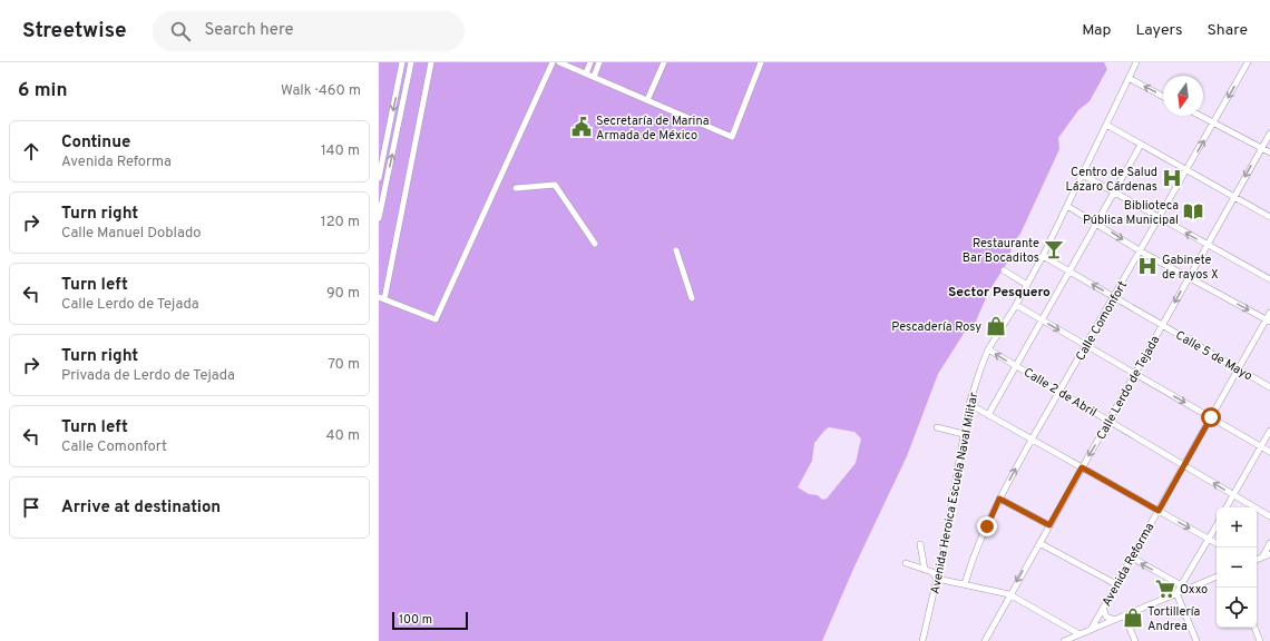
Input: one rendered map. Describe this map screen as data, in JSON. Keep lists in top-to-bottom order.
{
  "streets": {
    "street": [
      "Calle Comonfort",
      "Calle 5 de Mayo",
      "Calle Lerdo de Tejada",
      "Calle 2 de Abril",
      "Avenida Heroica Escuela Naval Militar",
      "Avenida Reforma"
    ]
  },
  "crossings": [
    ["Calle Comonfort", "Calle 5 de Mayo"],
    ["Calle Comonfort", "Calle 2 de Abril"],
    ["Calle 5 de Mayo", "Calle Lerdo de Tejada"],
    ["Calle 5 de Mayo", "Avenida Heroica Escuela Naval Militar"],
    ["Calle 5 de Mayo", "Avenida Reforma"],
    ["Calle Lerdo de Tejada", "Calle 2 de Abril"],
    ["Calle 2 de Abril", "Avenida Heroica Escuela Naval Militar"],
    ["Calle 2 de Abril", "Avenida Reforma"]
  ],
  "one_way": ["Calle Lerdo de Tejada"],
  "districts": ["Sector Pesquero"],
  "places": {
    "public building": ["Secretaría de Marina Armada de México"],
    "hospital": ["Centro de Salud Lázaro Cárdenas", "Gabinete de rayos X"],
    "library": ["Biblioteca Pública Municipal"],
    "bar": ["Restaurante Bar Bocaditos"],
    "shop": ["Pescadería Rosy", "Tortillería Andrea"],
    "supermarket": ["Oxxo"]
  },
  "scale_bar": "100 m",
  "north": "bottom",
  "page": {
    "header": "Streetwise",
    "search": "Search here",
    "nav": ["Map", "Layers", "Share"],
    "heading": ["6 min", "Walk · 460 m"],
    "list": [
      ["Continue", "Avenida Reforma", "140 m"],
      ["Turn right", "Calle Manuel Doblado", "120 m"],
      ["Turn left", "Calle Lerdo de Tejada", "90 m"],
      ["Turn right", "Privada de Lerdo de Tejada", "70 m"],
      ["Turn left", "Calle Comonfort", "40 m"],
      "Arrive at destination"
    ],
    "map_buttons": ["+", "−"],
    "scale": "100 m"
  }
}
